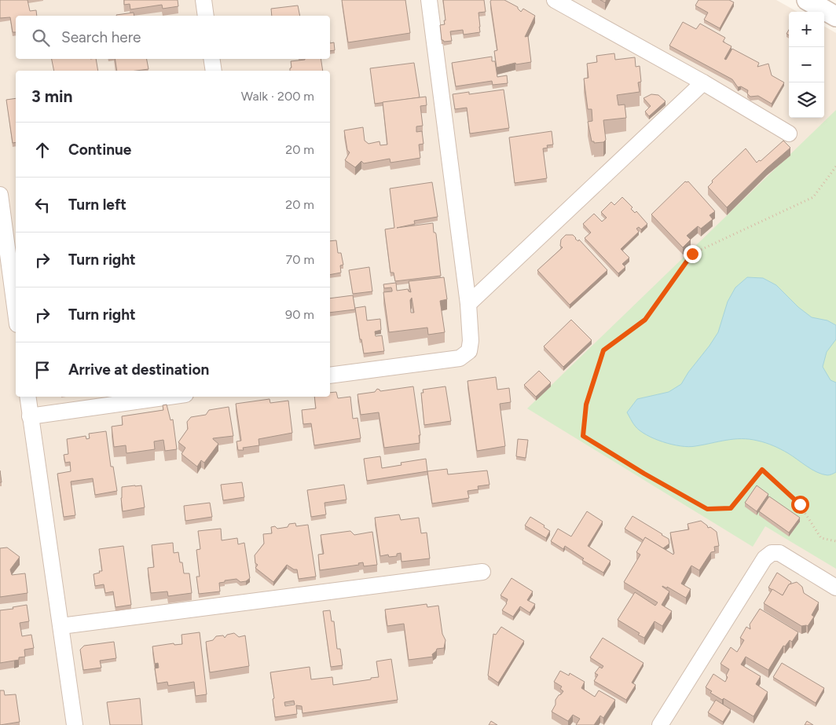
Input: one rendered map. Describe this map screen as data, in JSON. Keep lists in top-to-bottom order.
{
  "page": {
    "map_buttons": ["+", "−"],
    "search": "Search here",
    "heading": ["3 min", "Walk · 200 m"],
    "list": [
      ["Continue", "20 m"],
      ["Turn left", "20 m"],
      ["Turn right", "70 m"],
      ["Turn right", "90 m"],
      "Arrive at destination"
    ]
  }
}
